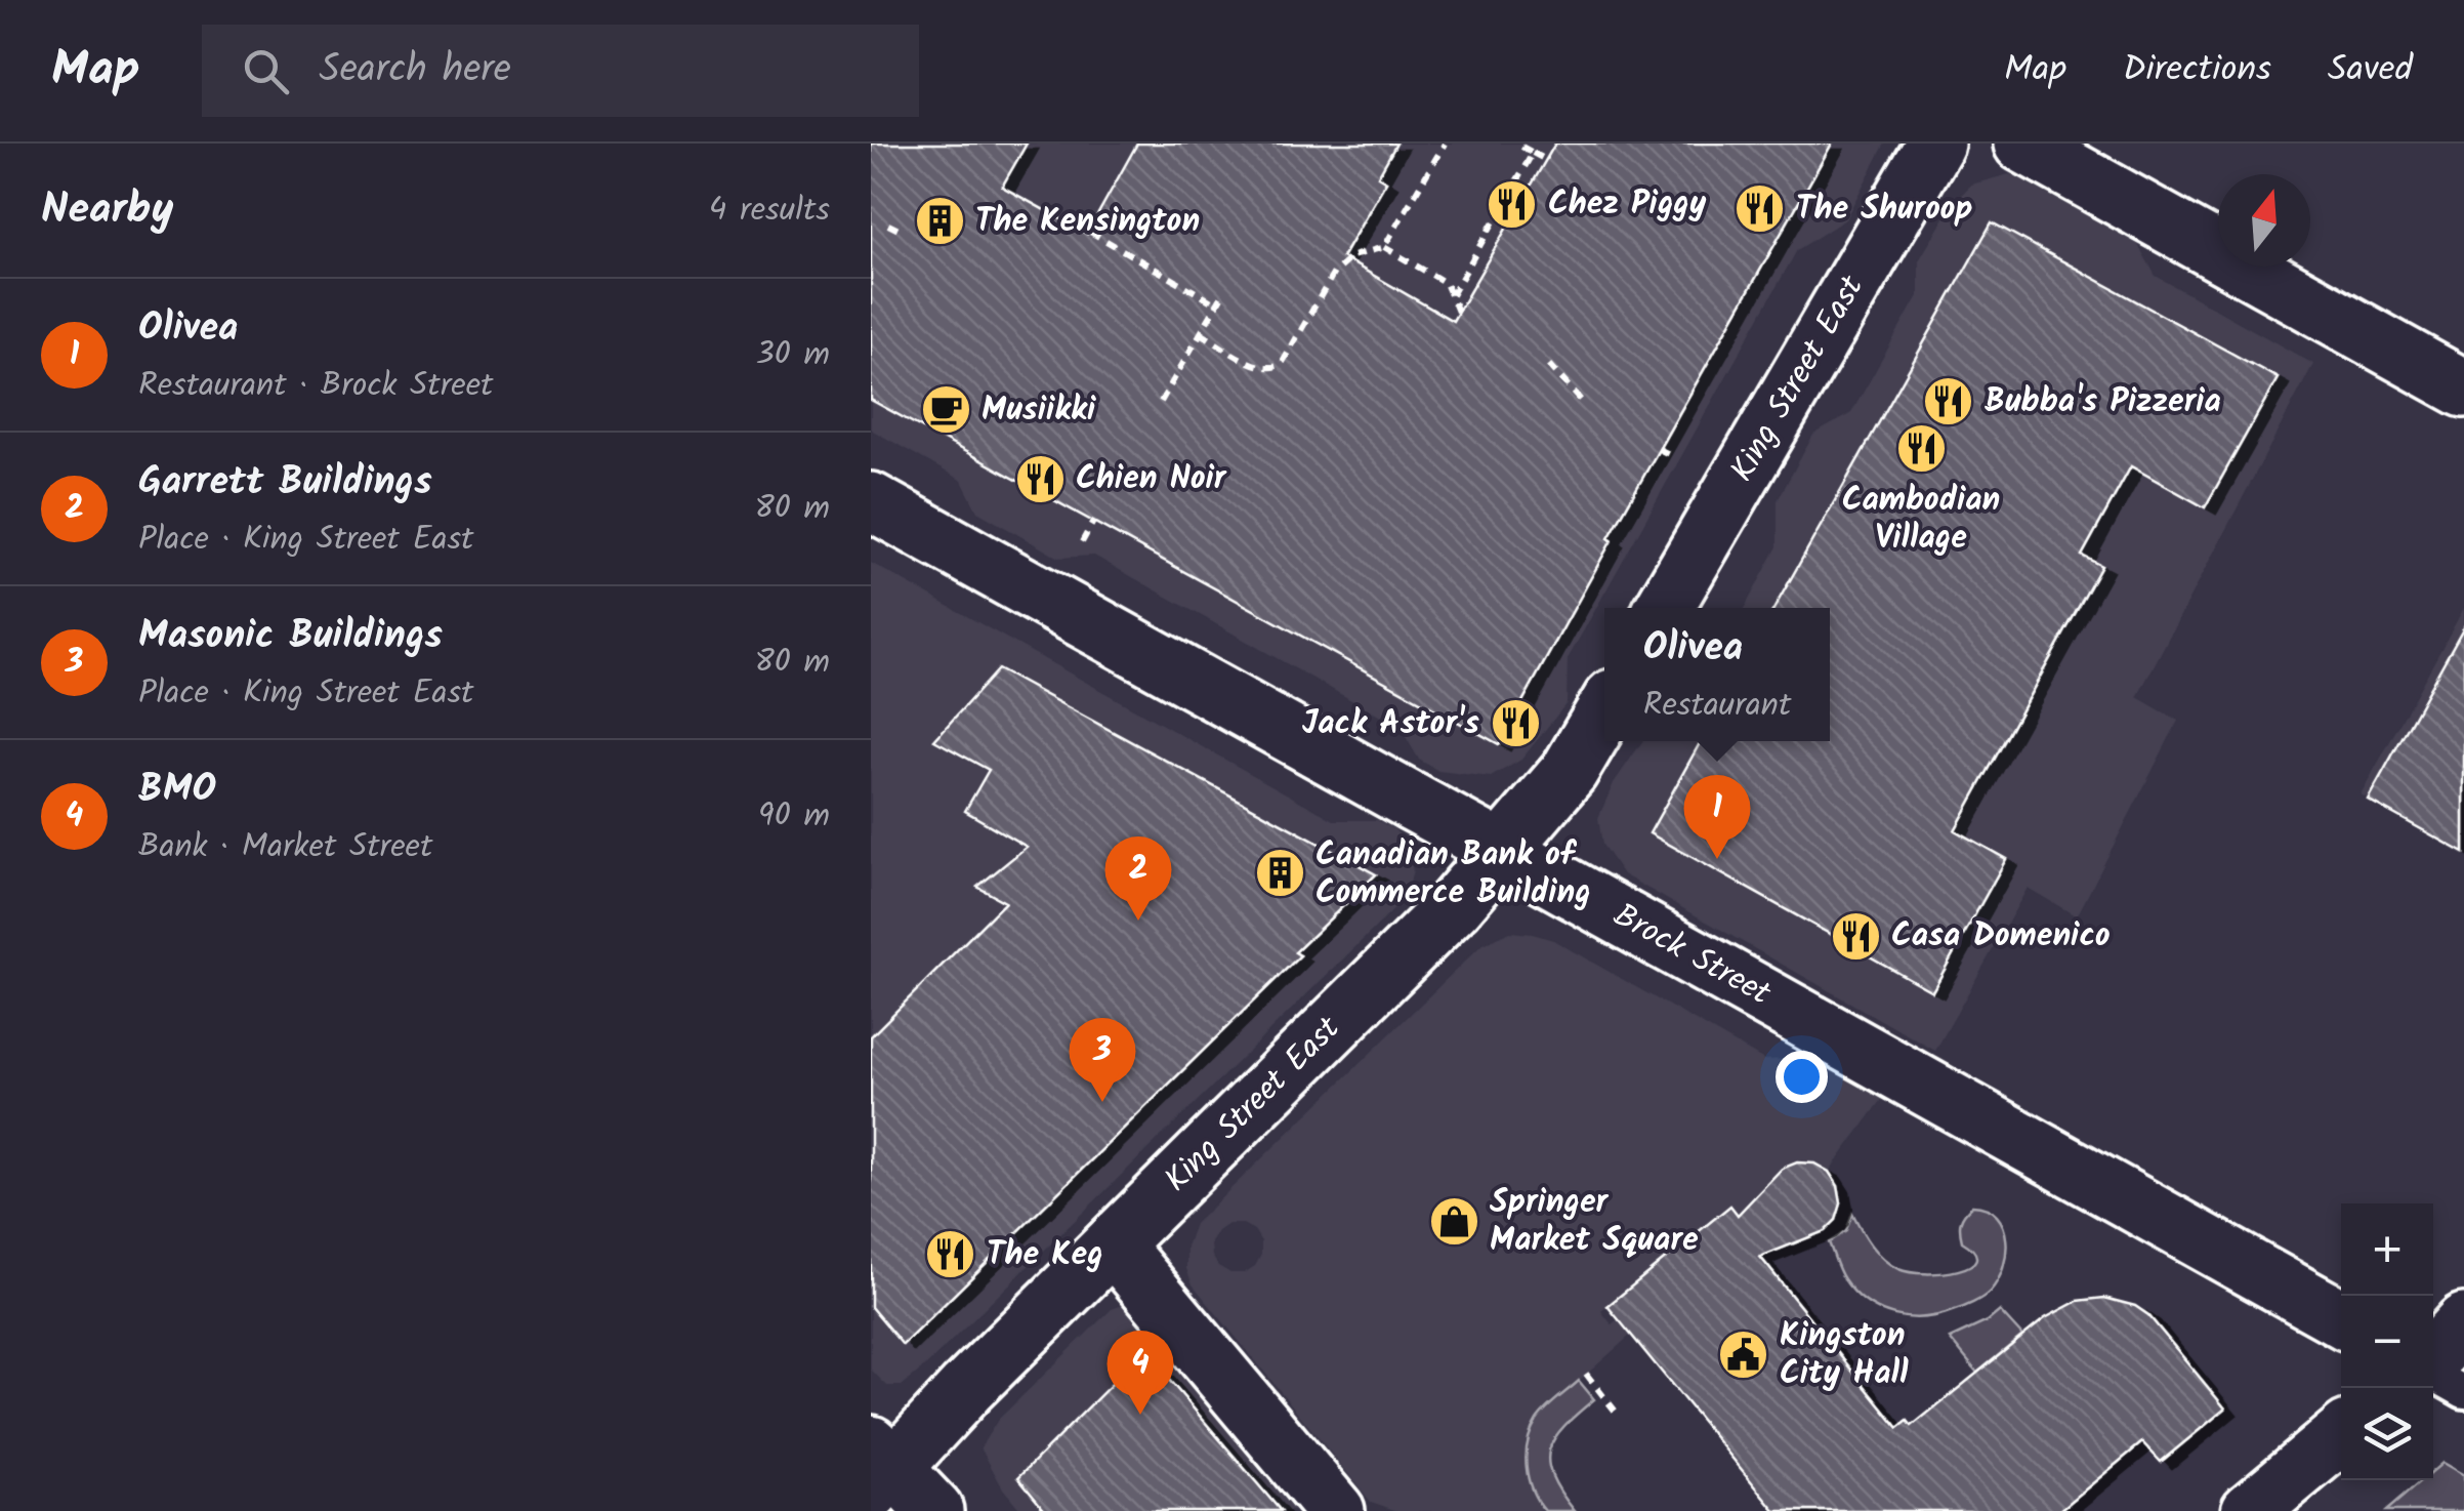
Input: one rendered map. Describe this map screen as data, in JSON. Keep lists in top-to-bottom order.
{
  "streets": {
    "main road": ["King Street East", "Brock Street"]
  },
  "crossings": [
    ["King Street East", "Brock Street"]
  ],
  "places": {
    "restaurant": [
      "Chez Piggy",
      "The Shuroop",
      "Bubba's Pizzeria",
      "Cambodian Village",
      "Chien Noir",
      "Jack Astor's",
      "Casa Domenico",
      "The Keg"
    ],
    "building": ["The Kensington", "Canadian Bank of Commerce Building"],
    "cafe": ["Musiikki"],
    "shop": ["Springer Market Square"],
    "public building": ["Kingston City Hall"]
  },
  "north": "top",
  "page": {
    "header": "Map",
    "search": "Search here",
    "nav": ["Map", "Directions", "Saved"],
    "heading": ["Nearby", "4 results"],
    "list": [
      {
        "mark": "1",
        "name": "Olivea",
        "note": "Restaurant · Brock Street",
        "value": "30 m"
      },
      {
        "mark": "2",
        "name": "Garrett Buildings",
        "note": "Place · King Street East",
        "value": "80 m"
      },
      {
        "mark": "3",
        "name": "Masonic Buildings",
        "note": "Place · King Street East",
        "value": "80 m"
      },
      {
        "mark": "4",
        "name": "BMO",
        "note": "Bank · Market Street",
        "value": "90 m"
      }
    ],
    "popup": ["Olivea", "Restaurant"],
    "pins": [
      "1",
      "2",
      "3",
      "4"
    ],
    "map_buttons": ["+", "−"]
  }
}
